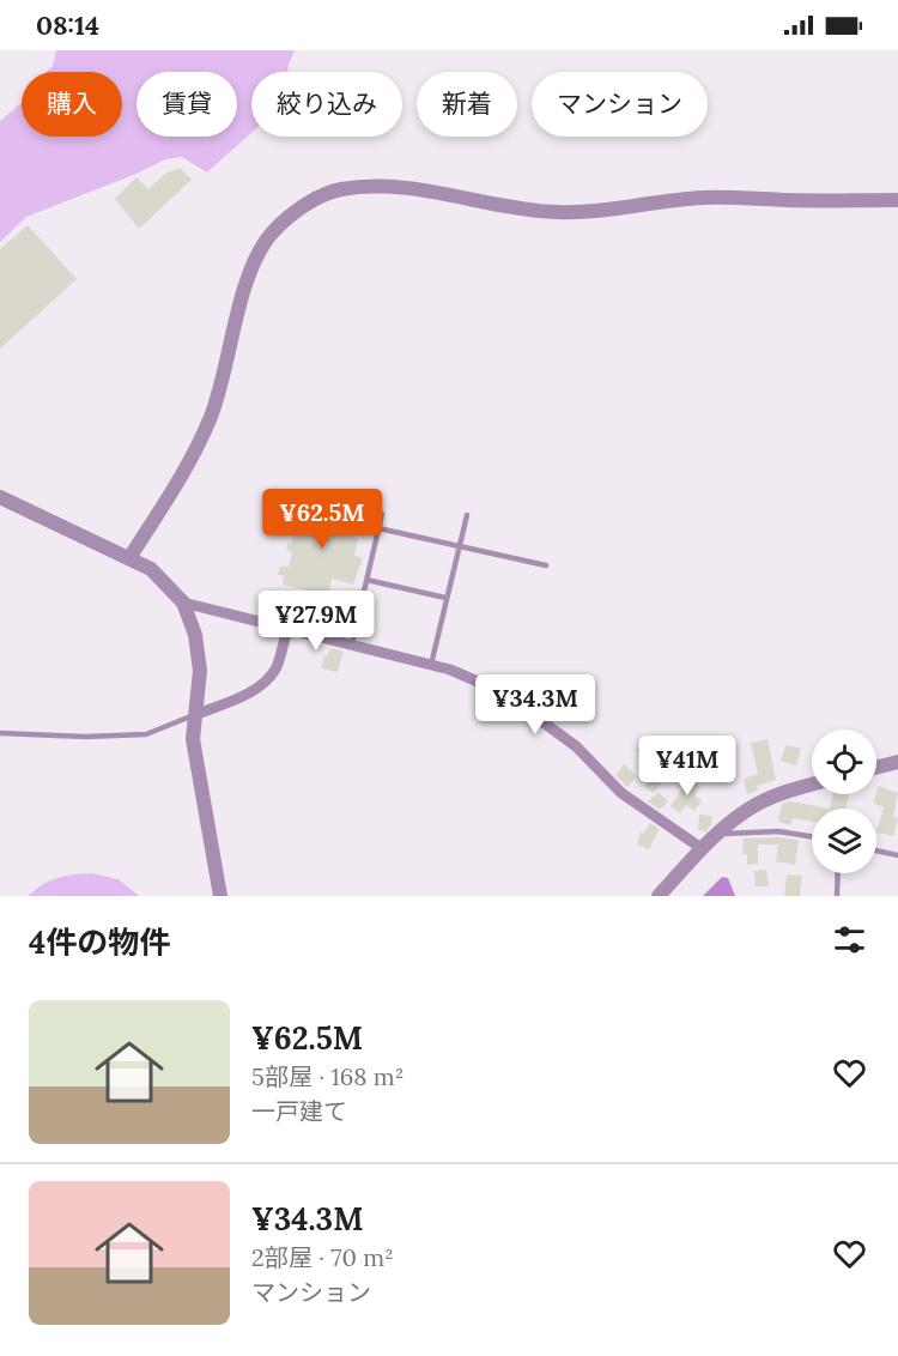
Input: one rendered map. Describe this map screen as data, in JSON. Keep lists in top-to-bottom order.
{
  "page": {
    "status": "08:14",
    "chip": [
      "購入",
      "賃貸",
      "絞り込み",
      "新着",
      "マンション"
    ],
    "price": [
      "¥62.5M",
      "¥27.9M",
      "¥34.3M",
      "¥41M"
    ],
    "heading": "4件の物件",
    "list": [
      {
        "name": "¥62.5M",
        "note": "5部屋 · 168 m² · 一戸建て"
      },
      {
        "name": "¥34.3M",
        "note": "2部屋 · 70 m² · マンション"
      }
    ]
  }
}
